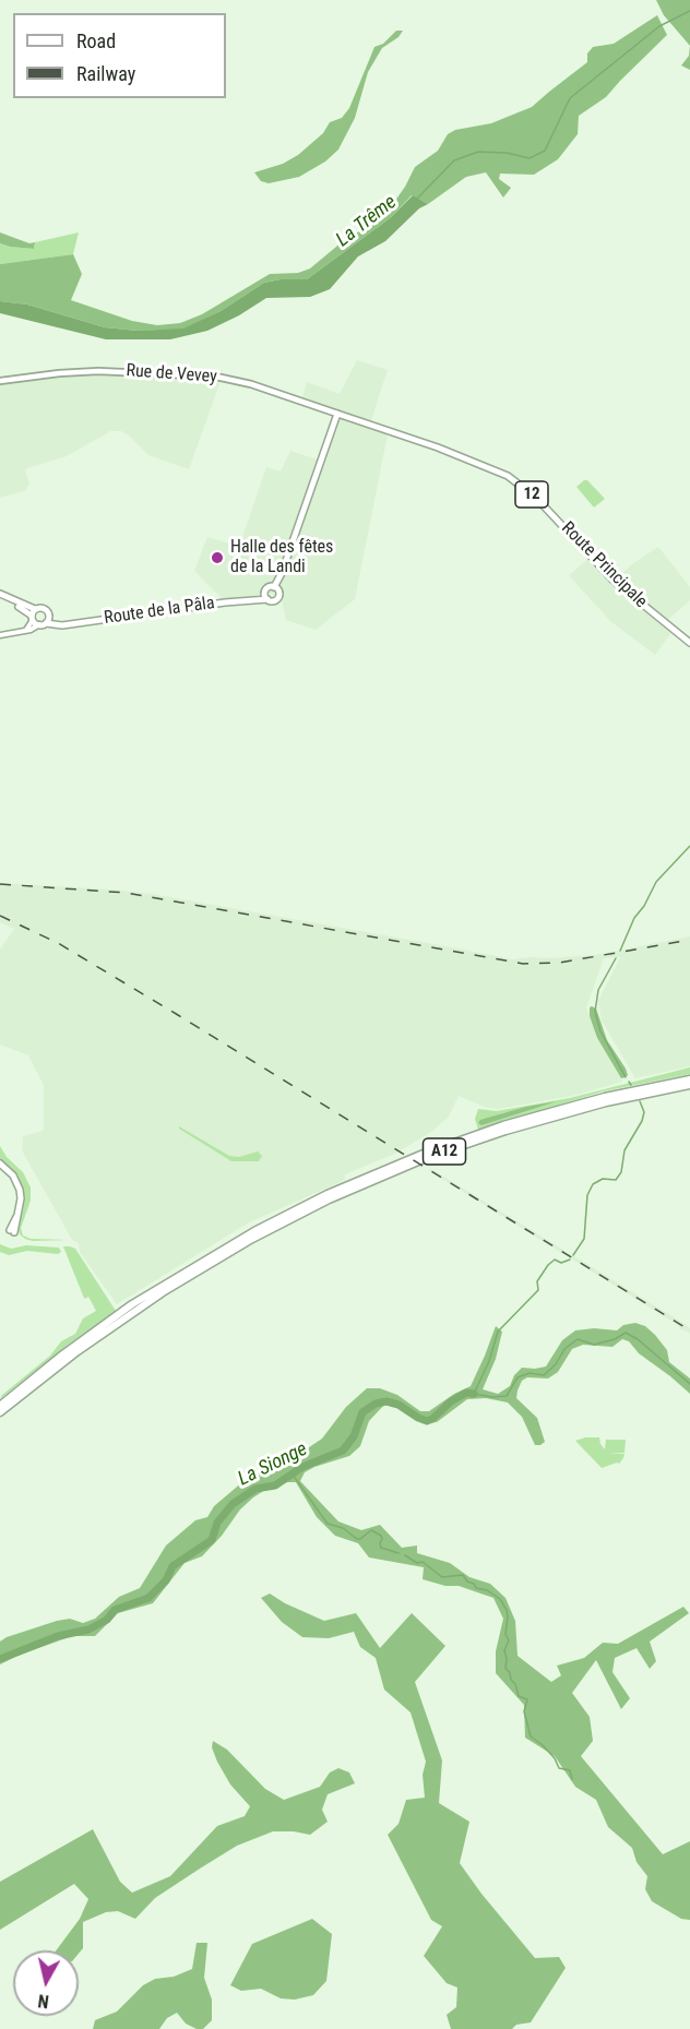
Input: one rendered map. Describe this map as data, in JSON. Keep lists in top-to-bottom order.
{
  "streets": {
    "highway": ["A12"],
    "main road": [
      "Rue de Vevey",
      "12",
      "Route Principale",
      "Route de la Pâla"
    ]
  },
  "crossings": [
    ["Rue de Vevey", "Route Principale"]
  ],
  "water": ["La Trême", "La Sionge"],
  "places": ["Halle des fêtes de la Landi"],
  "legend": ["Road", "Railway"],
  "north": "bottom"
}
